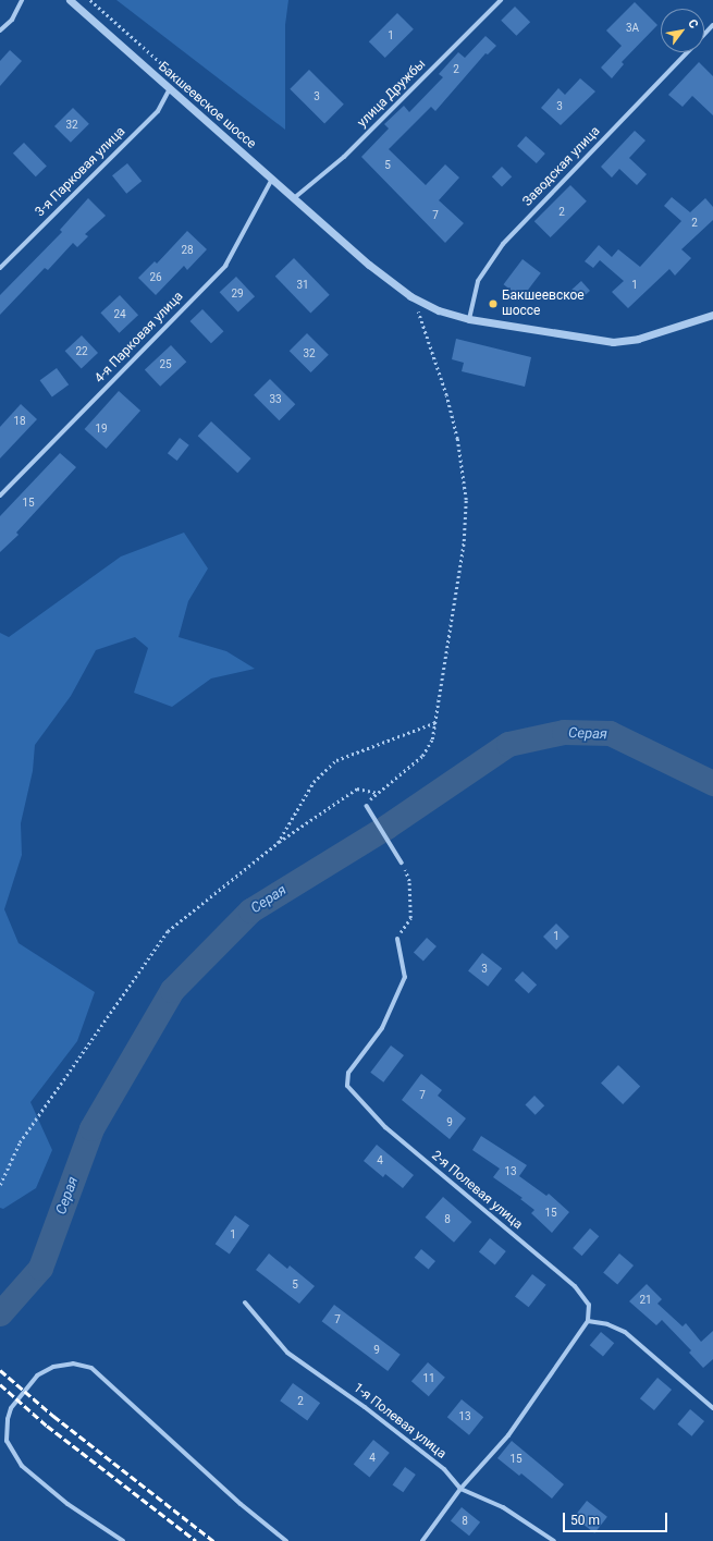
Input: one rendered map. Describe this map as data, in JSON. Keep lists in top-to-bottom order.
{
  "streets": {
    "street": [
      "улица Дружбы",
      "Бакшеевское шоссе",
      "Заводская улица",
      "3-я Парковая улица",
      "4-я Парковая улица",
      "2-я Полевая улица",
      "1-я Полевая улица"
    ]
  },
  "crossings": [
    ["улица Дружбы", "Бакшеевское шоссе"],
    ["Бакшеевское шоссе", "Заводская улица"],
    ["Бакшеевское шоссе", "3-я Парковая улица"],
    ["Бакшеевское шоссе", "4-я Парковая улица"]
  ],
  "water": ["Серая"],
  "places": ["Бакшеевское шоссе"],
  "house_numbers": [
    "3А",
    "1",
    "2",
    "3",
    "3",
    "32",
    "5",
    "2",
    "7",
    "2",
    "28",
    "26",
    "31",
    "1",
    "29",
    "24",
    "22",
    "32",
    "25",
    "33",
    "18",
    "19",
    "15",
    "1",
    "3",
    "7",
    "9",
    "4",
    "13",
    "15",
    "8",
    "1",
    "5",
    "21",
    "7",
    "9",
    "11",
    "2",
    "13",
    "4",
    "15",
    "8"
  ],
  "scale_bar": "50 m",
  "north": "top right"
}
